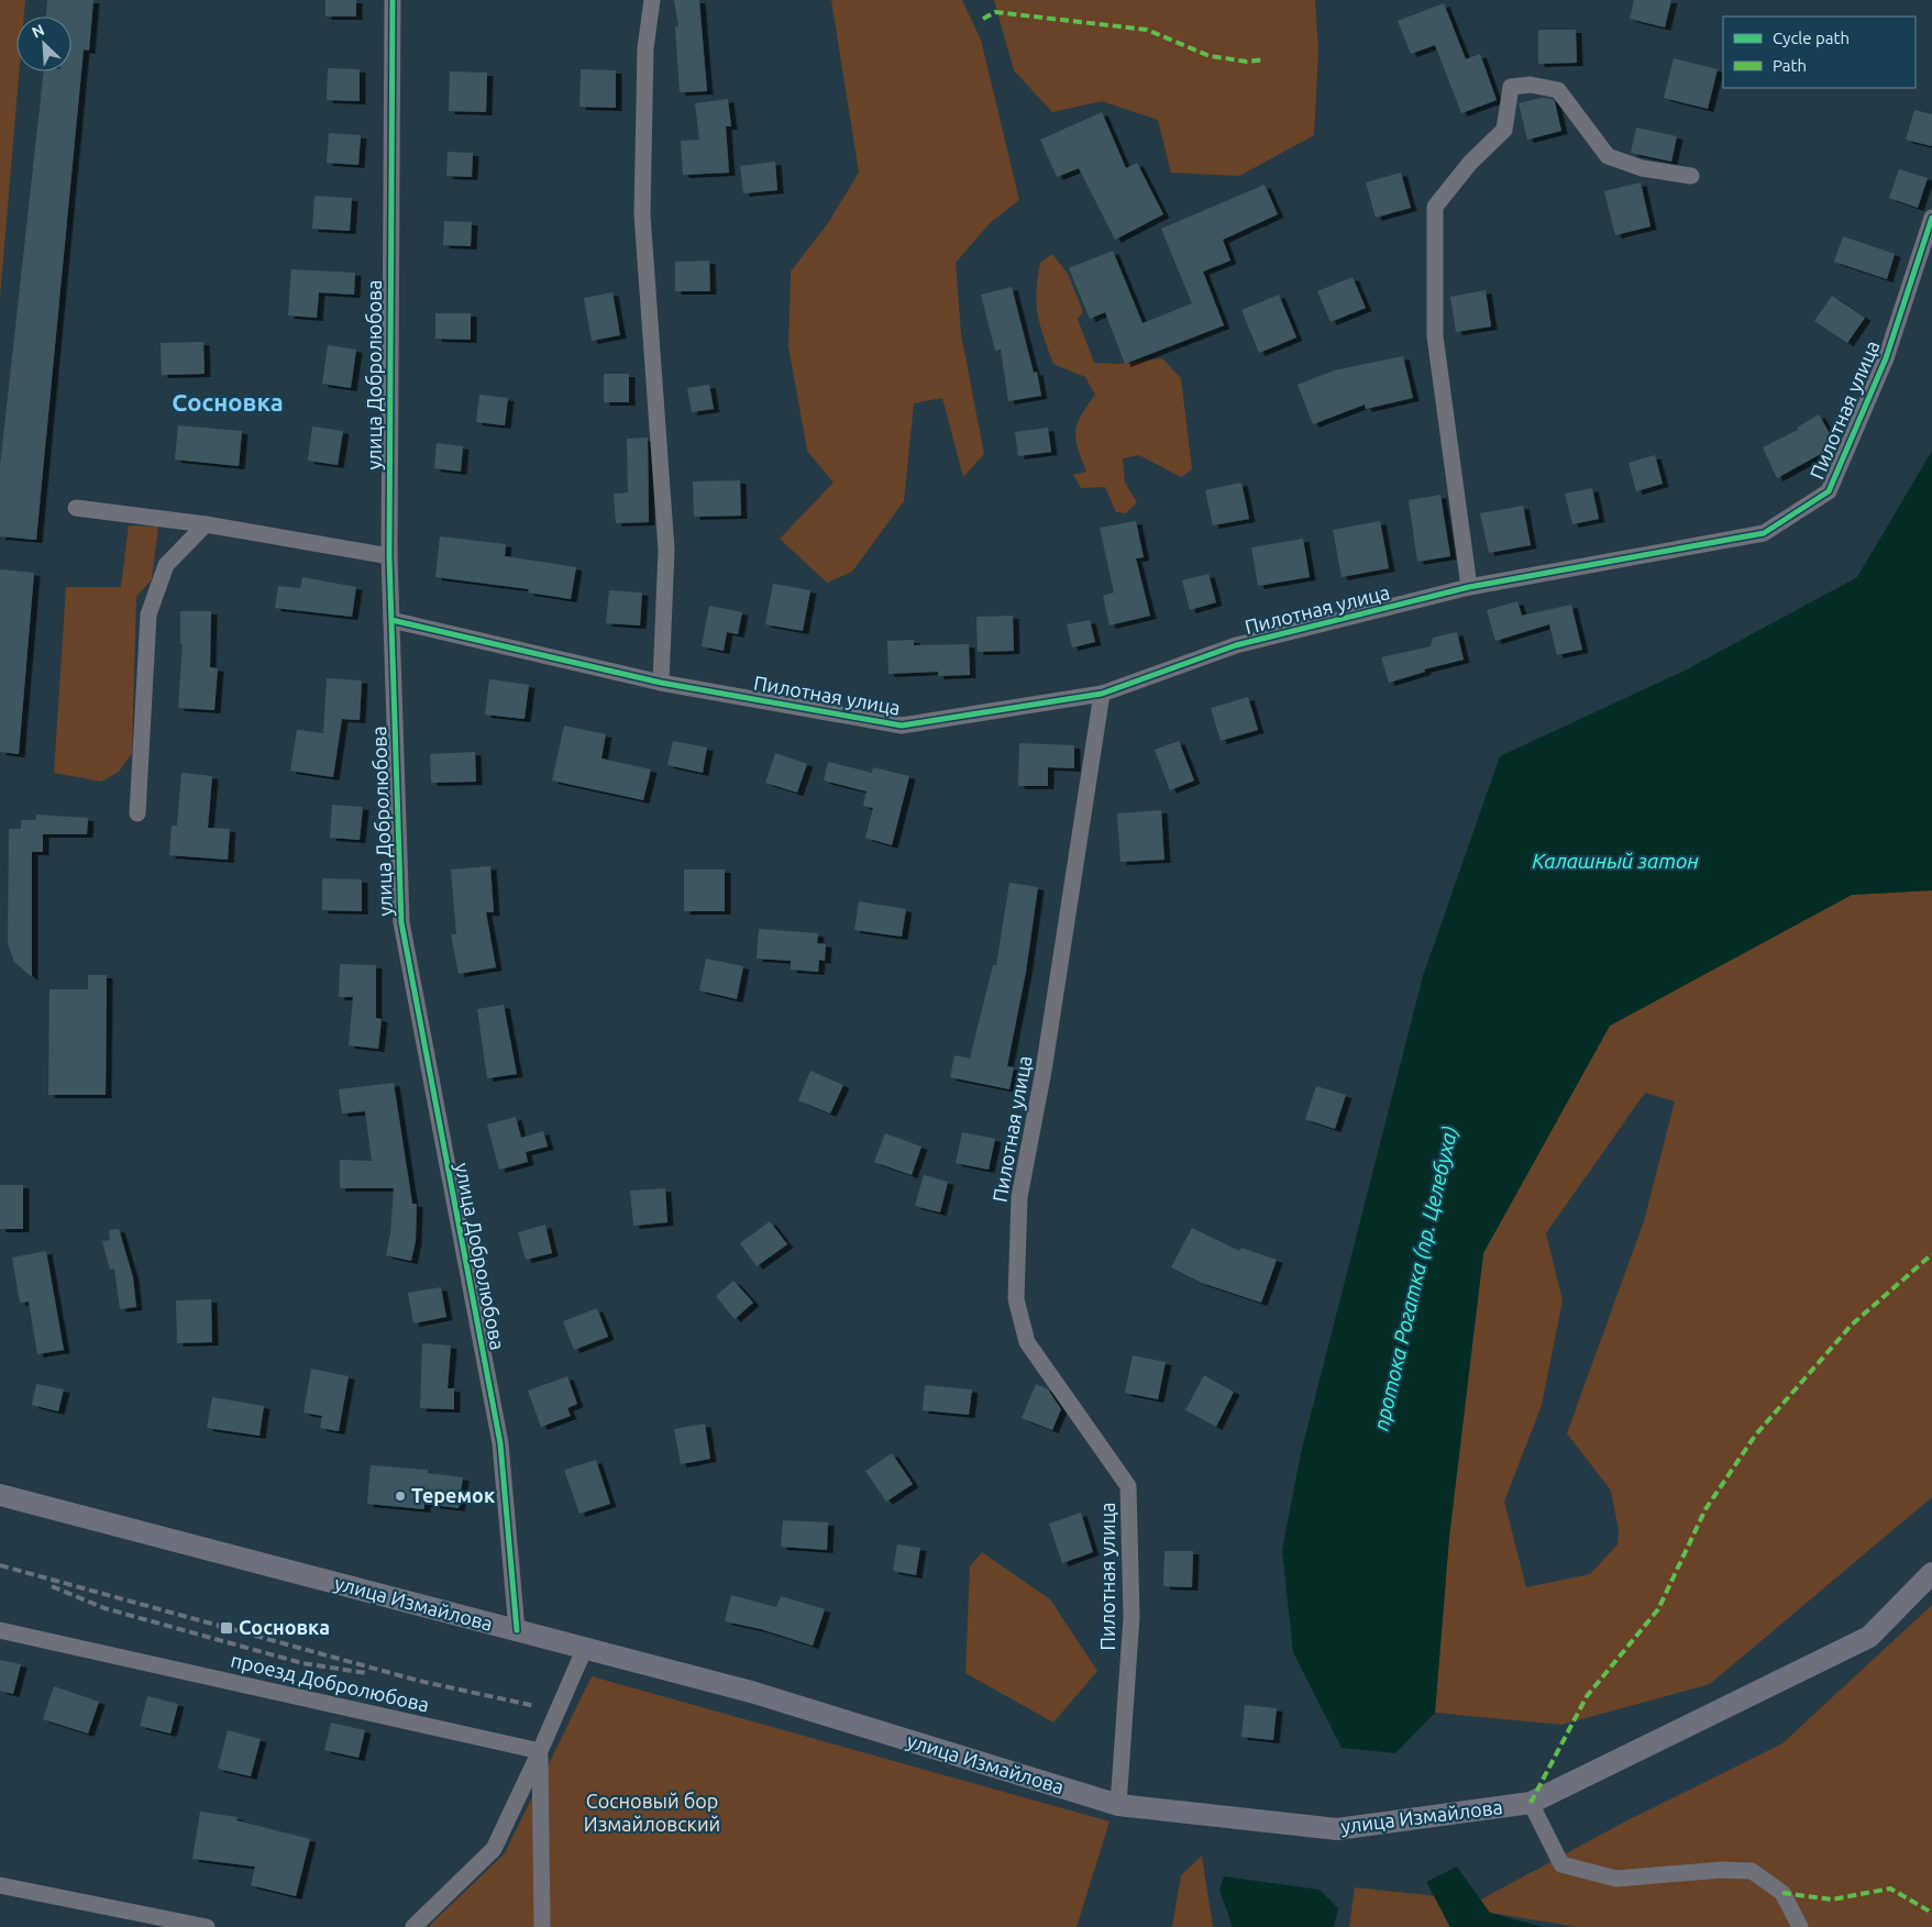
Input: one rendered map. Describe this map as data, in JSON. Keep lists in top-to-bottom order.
{
  "streets": {
    "main road": ["улица Измайлова"],
    "street": ["улица Добролюбова", "Пилотная улица", "проезд Добролюбова"]
  },
  "crossings": [
    ["улица Добролюбова", "Пилотная улица"],
    ["улица Добролюбова", "улица Измайлова"],
    ["Пилотная улица", "улица Измайлова"]
  ],
  "districts": ["Сосновка"],
  "water": ["Калашный затон", "протока Рогатка (пр. Целебуха)"],
  "parks": ["Сосновый бор Измайловский"],
  "places": {
    "other": ["Теремок"],
    "transit": ["Сосновка"]
  },
  "legend": ["Cycle path", "Path"],
  "north": "top left"
}
